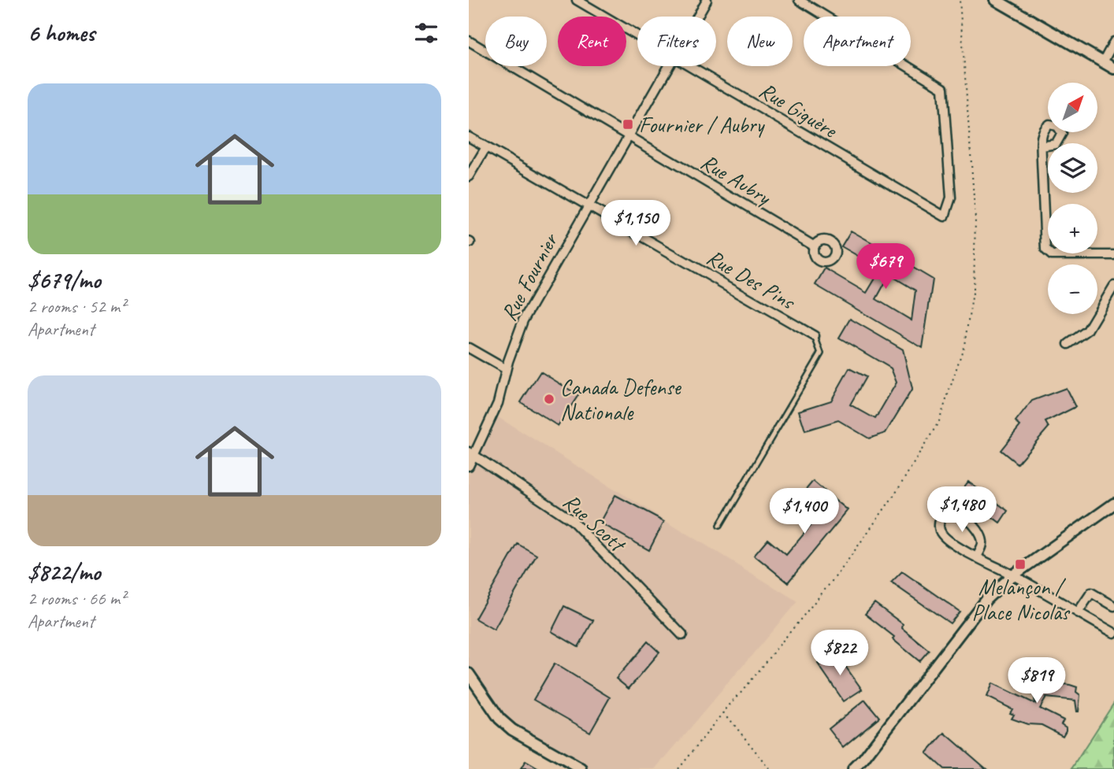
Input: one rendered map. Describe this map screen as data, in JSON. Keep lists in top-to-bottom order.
{
  "streets": {
    "street": [
      "Rue Giguère",
      "Rue Aubry",
      "Rue Fournier",
      "Rue Des Pins",
      "Rue Scott"
    ]
  },
  "crossings": [
    ["Rue Aubry", "Rue Fournier"],
    ["Rue Fournier", "Rue Des Pins"],
    ["Rue Fournier", "Rue Scott"]
  ],
  "places": {
    "transit": ["Fournier / Aubry", "Melançon / Place Nicolas"],
    "other": ["Canada Defense Nationale"]
  },
  "north": "top right",
  "page": {
    "heading": "6 homes",
    "chip": [
      "Buy",
      "Rent",
      "Filters",
      "New",
      "Apartment"
    ],
    "list": [
      {
        "name": "$679/mo",
        "note": "2 rooms · 52 m² · Apartment"
      },
      {
        "name": "$822/mo",
        "note": "2 rooms · 66 m² · Apartment"
      }
    ],
    "map_buttons": ["+", "−"],
    "price": [
      "$1,150",
      "$679",
      "$1,480",
      "$1,400",
      "$822",
      "$819"
    ]
  }
}
